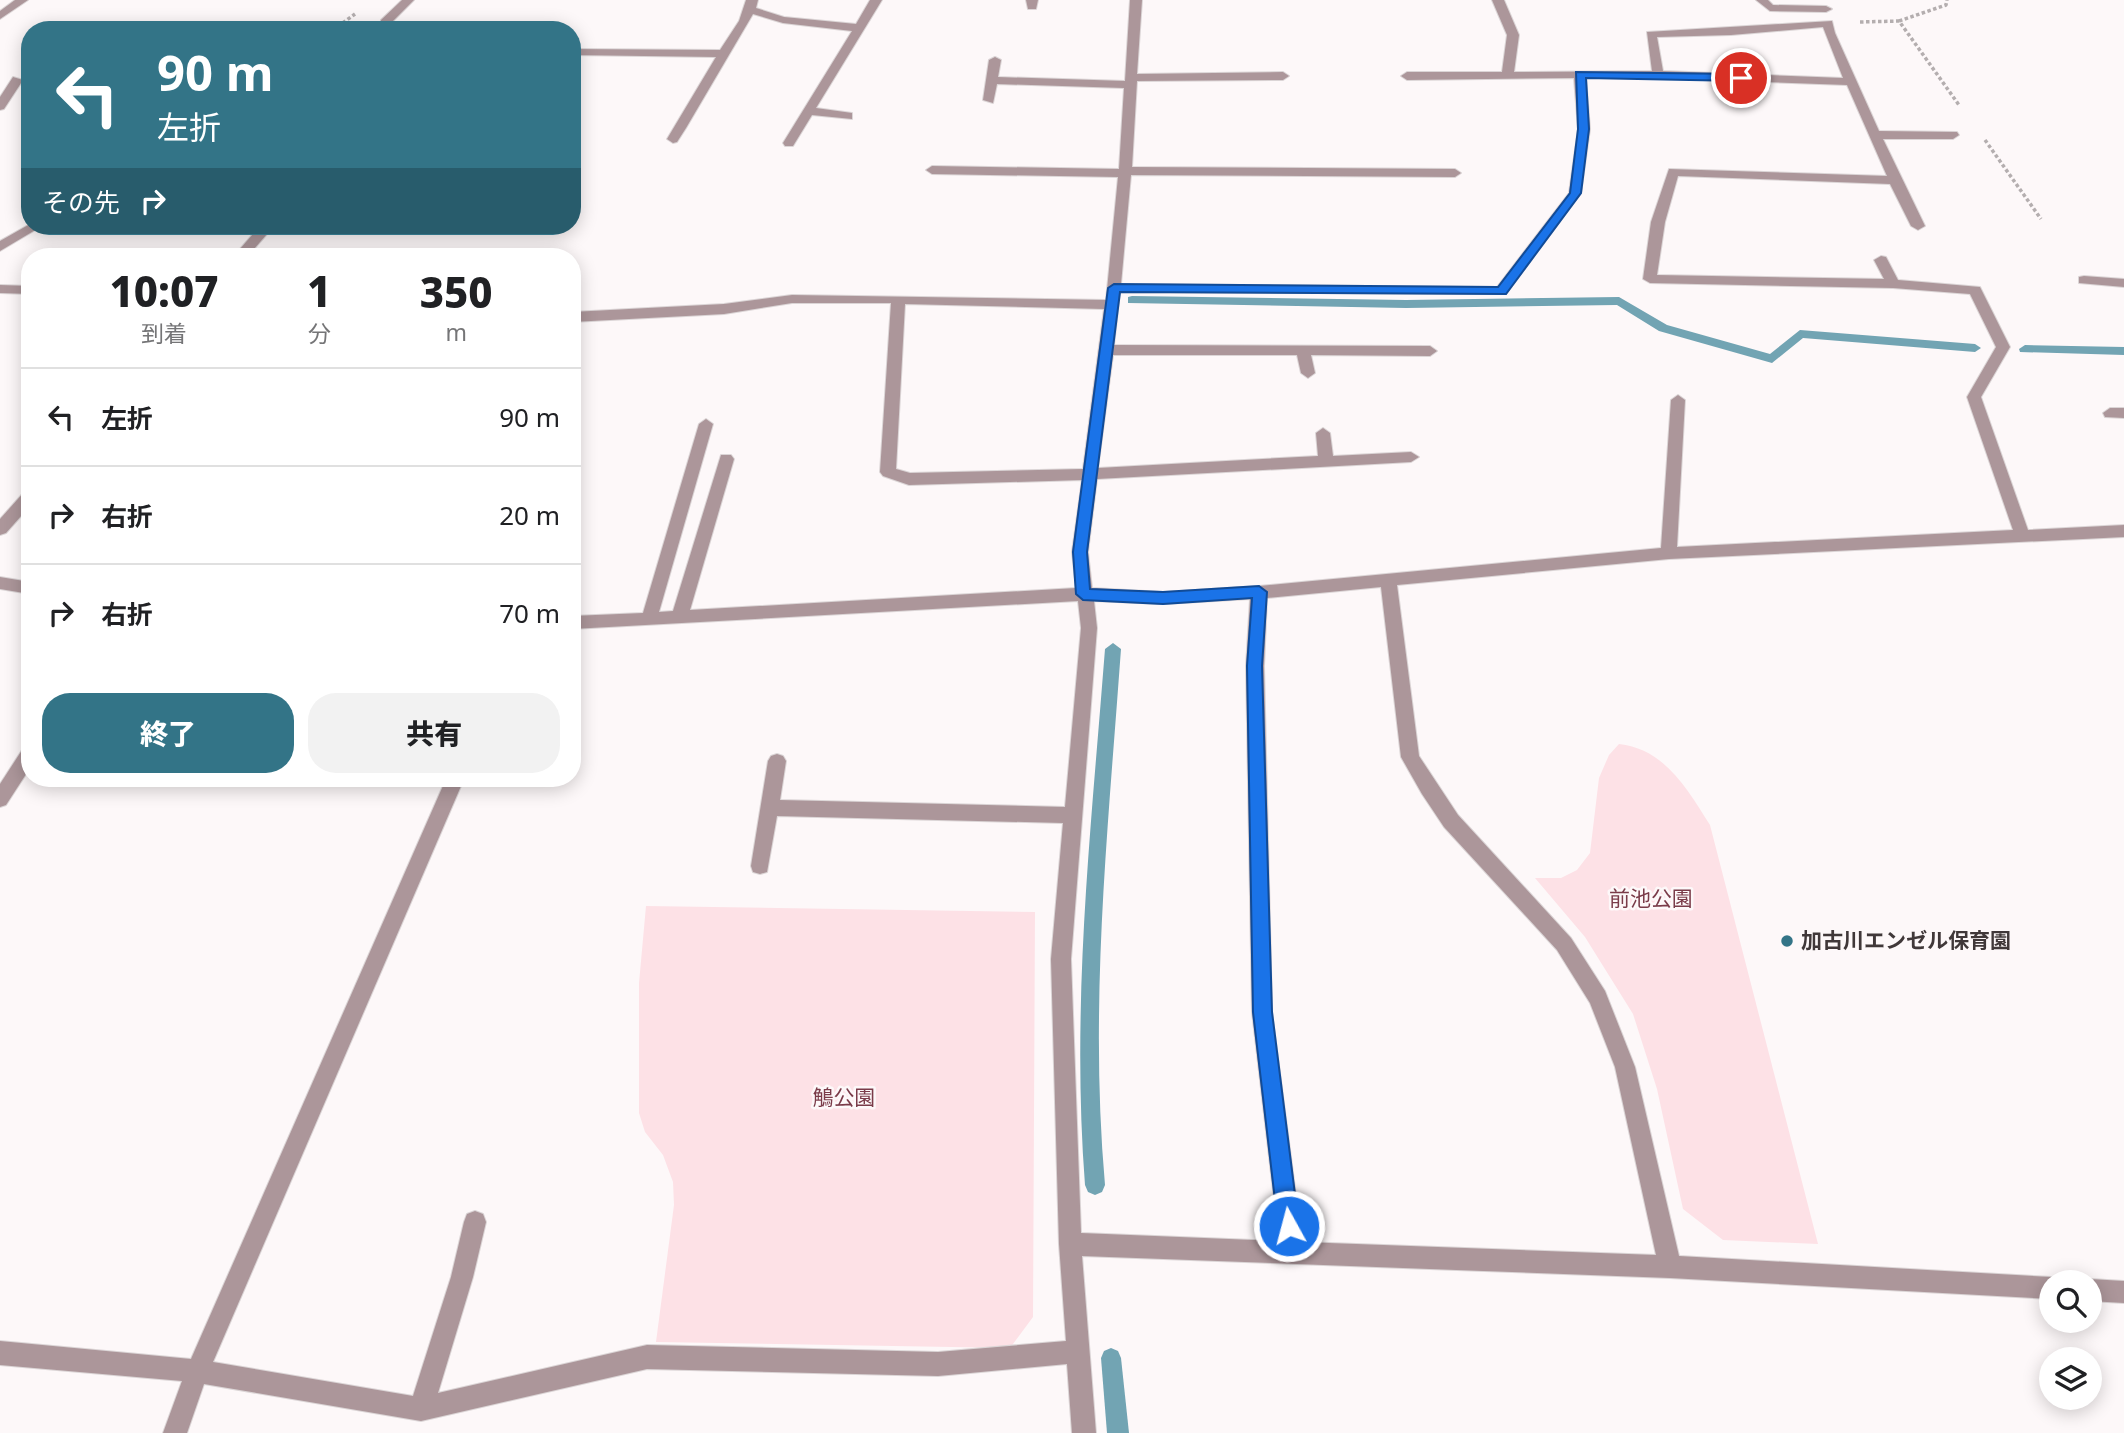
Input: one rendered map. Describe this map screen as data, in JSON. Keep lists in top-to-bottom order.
{
  "parks": ["前池公園", "鵤公園"],
  "places": ["加古川エンゼル保育園"],
  "page": {
    "turn": ["90 m", "左折"],
    "then": "その先",
    "eta": [
      "10:07",
      "到着",
      "1",
      "分",
      "350",
      "m"
    ],
    "list": [
      {
        "name": "左折",
        "value": "90 m"
      },
      {
        "name": "右折",
        "value": "20 m"
      },
      {
        "name": "右折",
        "value": "70 m"
      }
    ],
    "buttons": ["終了", "共有"]
  }
}
